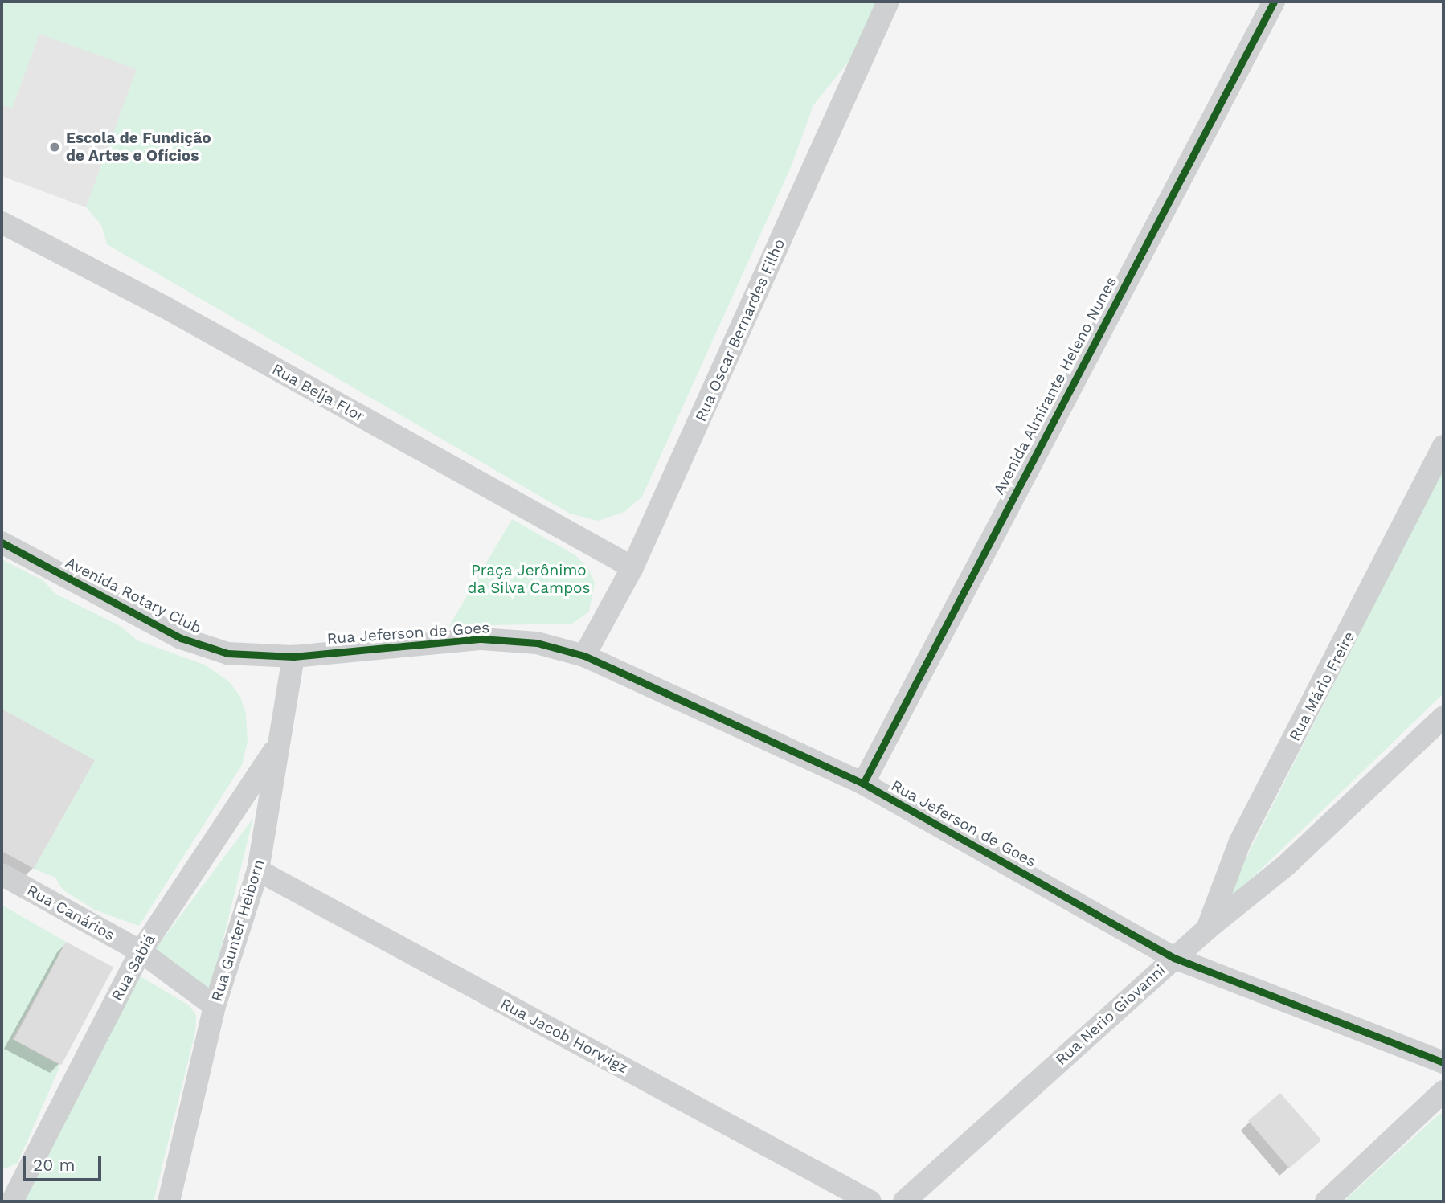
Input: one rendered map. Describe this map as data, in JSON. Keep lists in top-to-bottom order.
{
  "streets": {
    "street": [
      "Rua Oscar Bernardes Filho",
      "Avenida Almirante Heleno Nunes",
      "Rua Beija Flor",
      "Avenida Rotary Club",
      "Rua Jeferson de Goes",
      "Rua Mário Freire",
      "Rua Canários",
      "Rua Gunter Heiborn",
      "Rua Sabiá",
      "Rua Nerio Giovanni",
      "Rua Jacob Horwigz"
    ]
  },
  "crossings": [
    ["Rua Oscar Bernardes Filho", "Rua Beija Flor"],
    ["Rua Oscar Bernardes Filho", "Rua Jeferson de Goes"],
    ["Avenida Almirante Heleno Nunes", "Rua Jeferson de Goes"],
    ["Avenida Rotary Club", "Rua Jeferson de Goes"],
    ["Avenida Rotary Club", "Rua Gunter Heiborn"],
    ["Rua Jeferson de Goes", "Rua Gunter Heiborn"],
    ["Rua Jeferson de Goes", "Rua Nerio Giovanni"],
    ["Rua Mário Freire", "Rua Nerio Giovanni"],
    ["Rua Canários", "Rua Gunter Heiborn"],
    ["Rua Canários", "Rua Sabiá"],
    ["Rua Gunter Heiborn", "Rua Sabiá"],
    ["Rua Gunter Heiborn", "Rua Jacob Horwigz"]
  ],
  "parks": ["Praça Jerônimo da Silva Campos"],
  "places": ["Escola de Fundição de Artes e Ofícios"],
  "scale_bar": "20 m"
}
